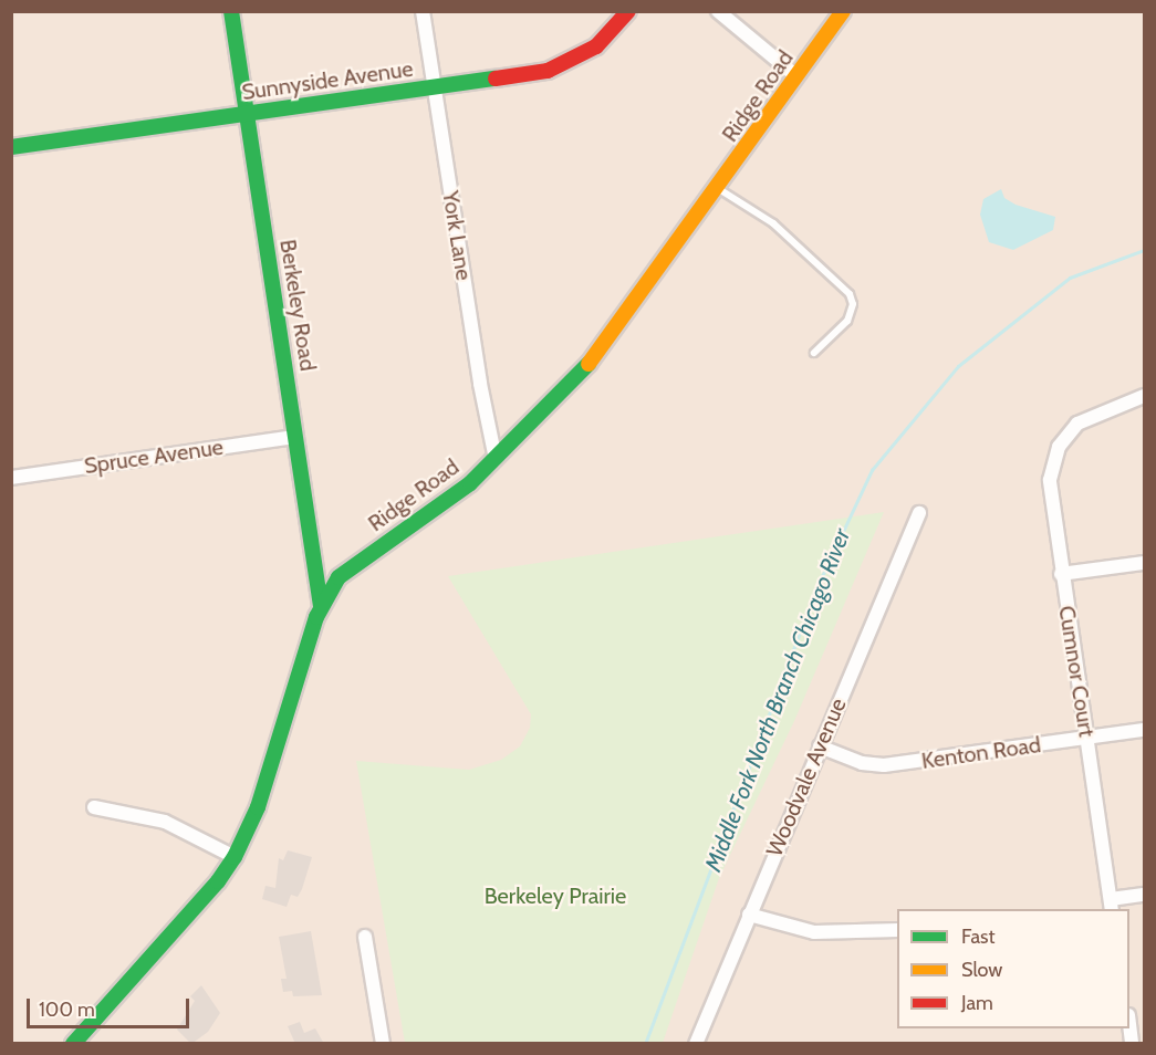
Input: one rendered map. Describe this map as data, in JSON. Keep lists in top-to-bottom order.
{
  "streets": {
    "street": [
      "Sunnyside Avenue",
      "Ridge Road",
      "York Lane",
      "Berkeley Road",
      "Spruce Avenue",
      "Cumnor Court",
      "Kenton Road",
      "Woodvale Avenue"
    ]
  },
  "crossings": [
    ["Sunnyside Avenue", "York Lane"],
    ["Sunnyside Avenue", "Berkeley Road"],
    ["Ridge Road", "York Lane"],
    ["Ridge Road", "Berkeley Road"],
    ["Berkeley Road", "Spruce Avenue"],
    ["Cumnor Court", "Kenton Road"],
    ["Kenton Road", "Woodvale Avenue"]
  ],
  "water": ["Middle Fork North Branch Chicago River"],
  "parks": ["Berkeley Prairie"],
  "legend": ["Fast", "Slow", "Jam"],
  "scale_bar": "100 m"
}
